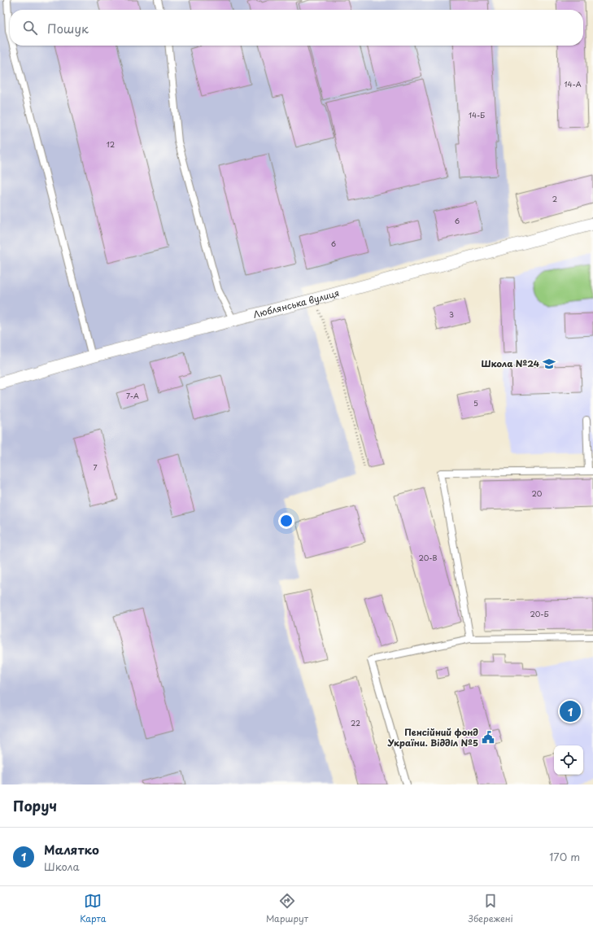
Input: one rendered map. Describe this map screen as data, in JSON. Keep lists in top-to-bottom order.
{
  "streets": {
    "street": ["Люблянська вулиця"]
  },
  "places": {
    "school or university": ["Школа №24"],
    "public building": ["Пенсійний фонд України. Відділ №5"]
  },
  "house_numbers": [
    "14-А",
    "14-Б",
    "12",
    "2",
    "6",
    "6",
    "3",
    "7-А",
    "5",
    "7",
    "20",
    "20-В",
    "20-Б",
    "22"
  ],
  "page": {
    "search": "Пошук",
    "pins": "1",
    "heading": "Поруч",
    "list": [
      {
        "mark": "1",
        "name": "Малятко",
        "note": "Школа",
        "value": "170 m"
      }
    ],
    "nav": ["Карта", "Маршрут", "Збережені"]
  }
}
